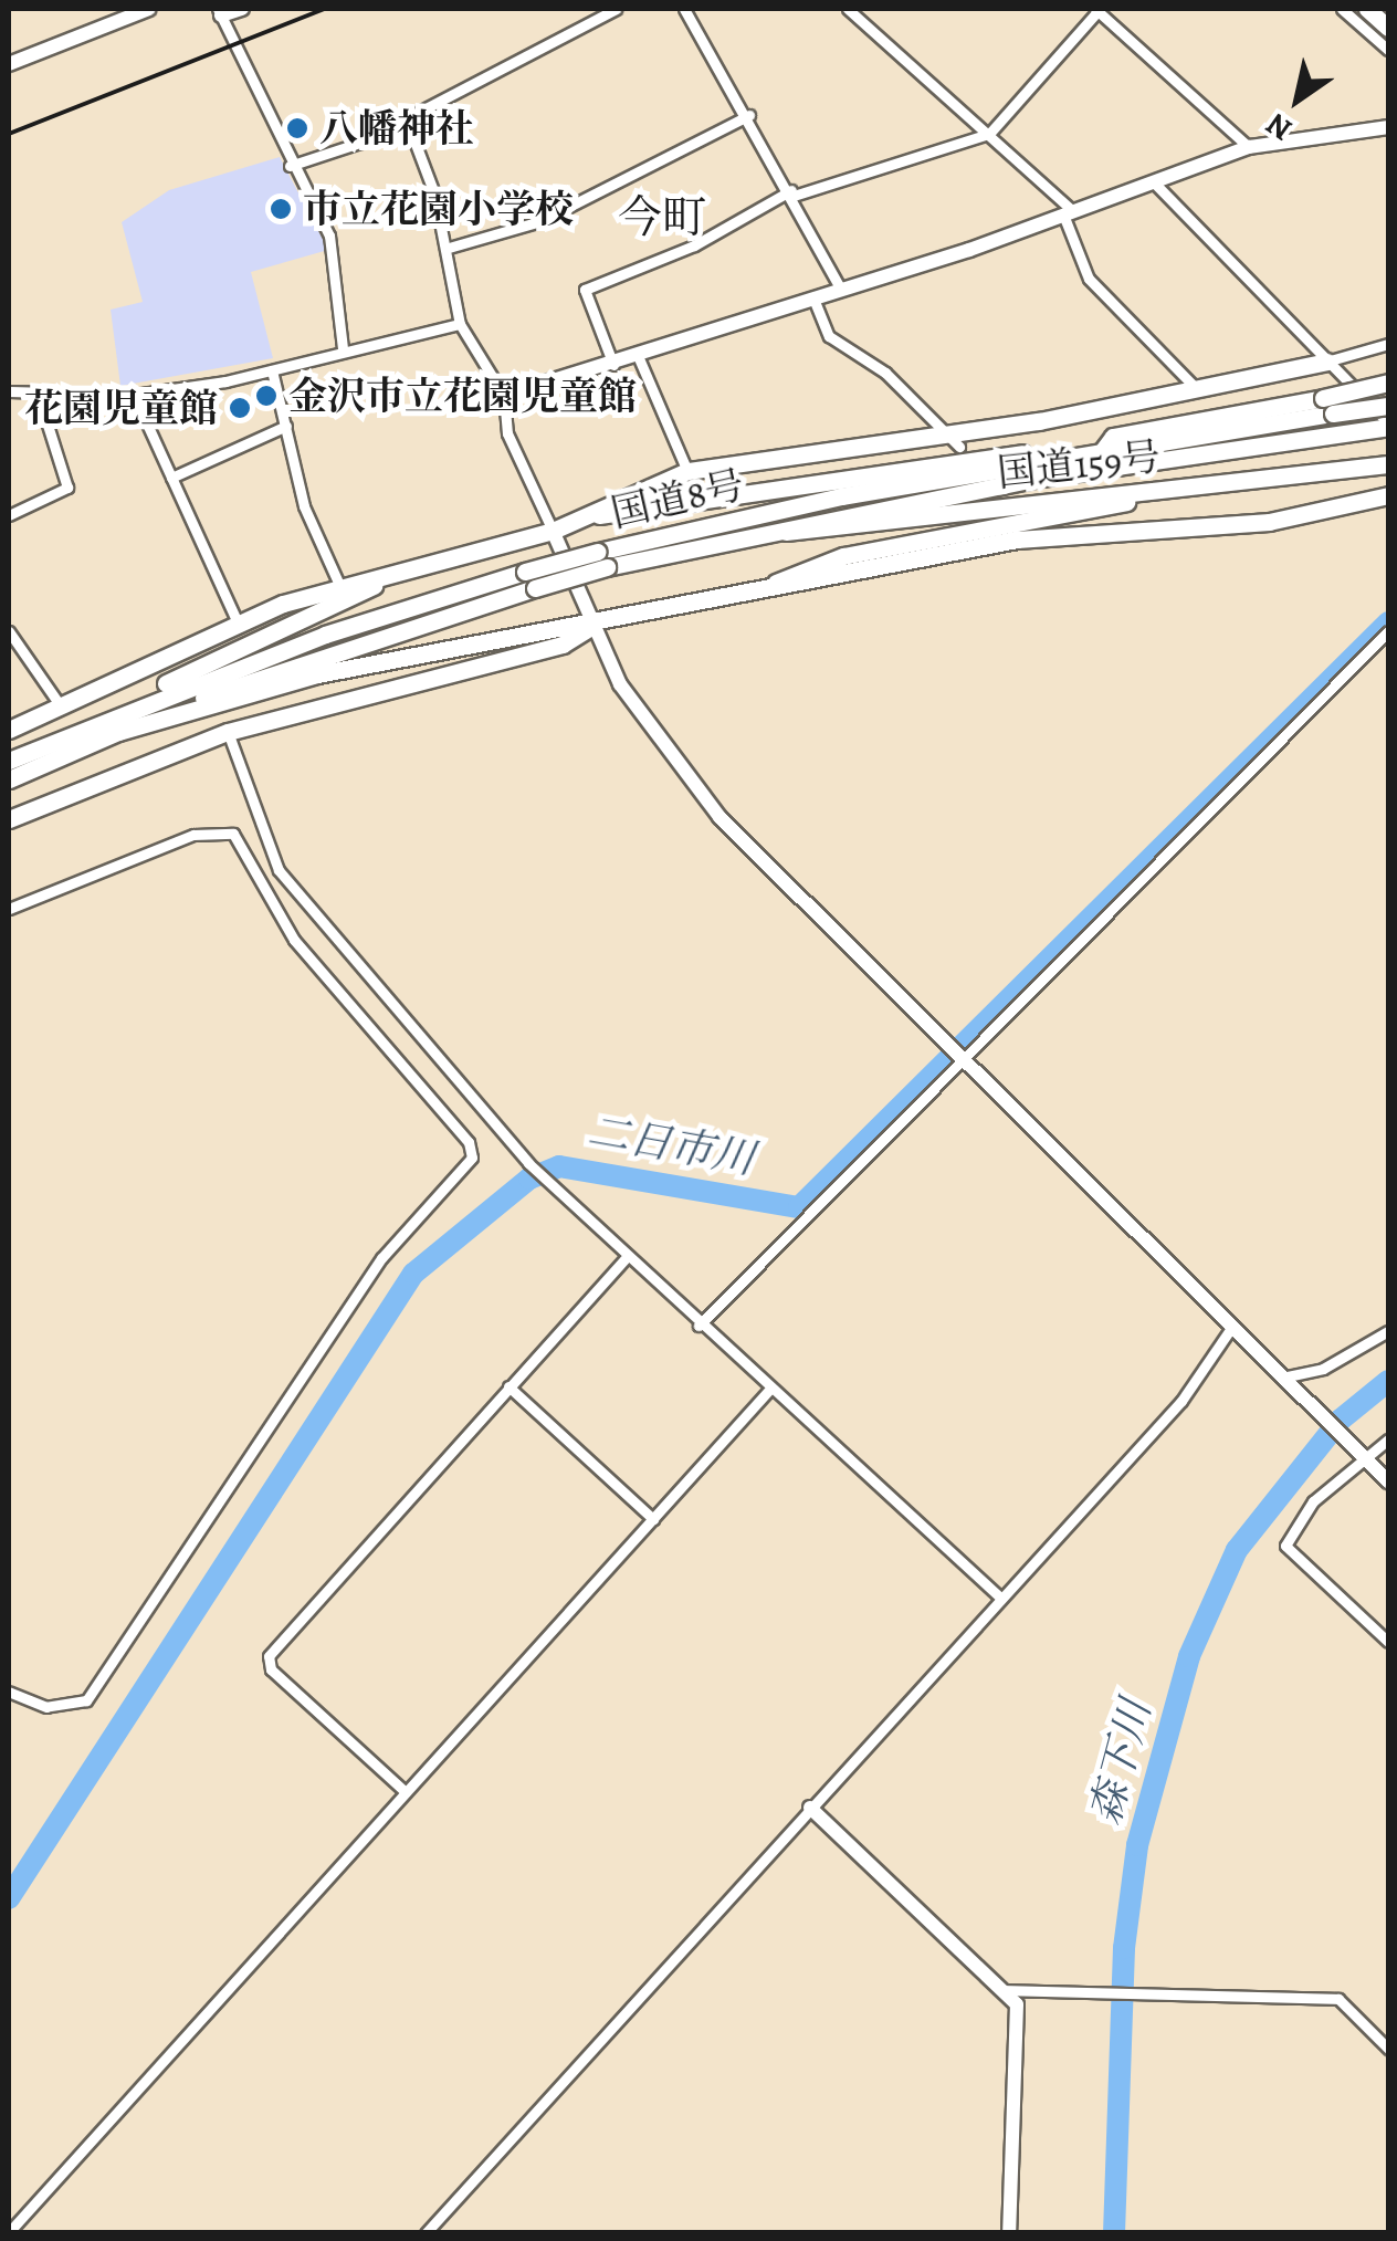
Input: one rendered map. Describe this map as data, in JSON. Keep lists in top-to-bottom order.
{
  "streets": {
    "highway": ["国道159号", "国道8号"]
  },
  "crossings": [
    ["国道159号", "国道8号"]
  ],
  "districts": ["今町"],
  "water": ["二日市川", "森下川"],
  "places": [
    "八幡神社",
    "市立花園小学校",
    "金沢市立花園児童館",
    "花園児童館"
  ],
  "north": "bottom left"
}
